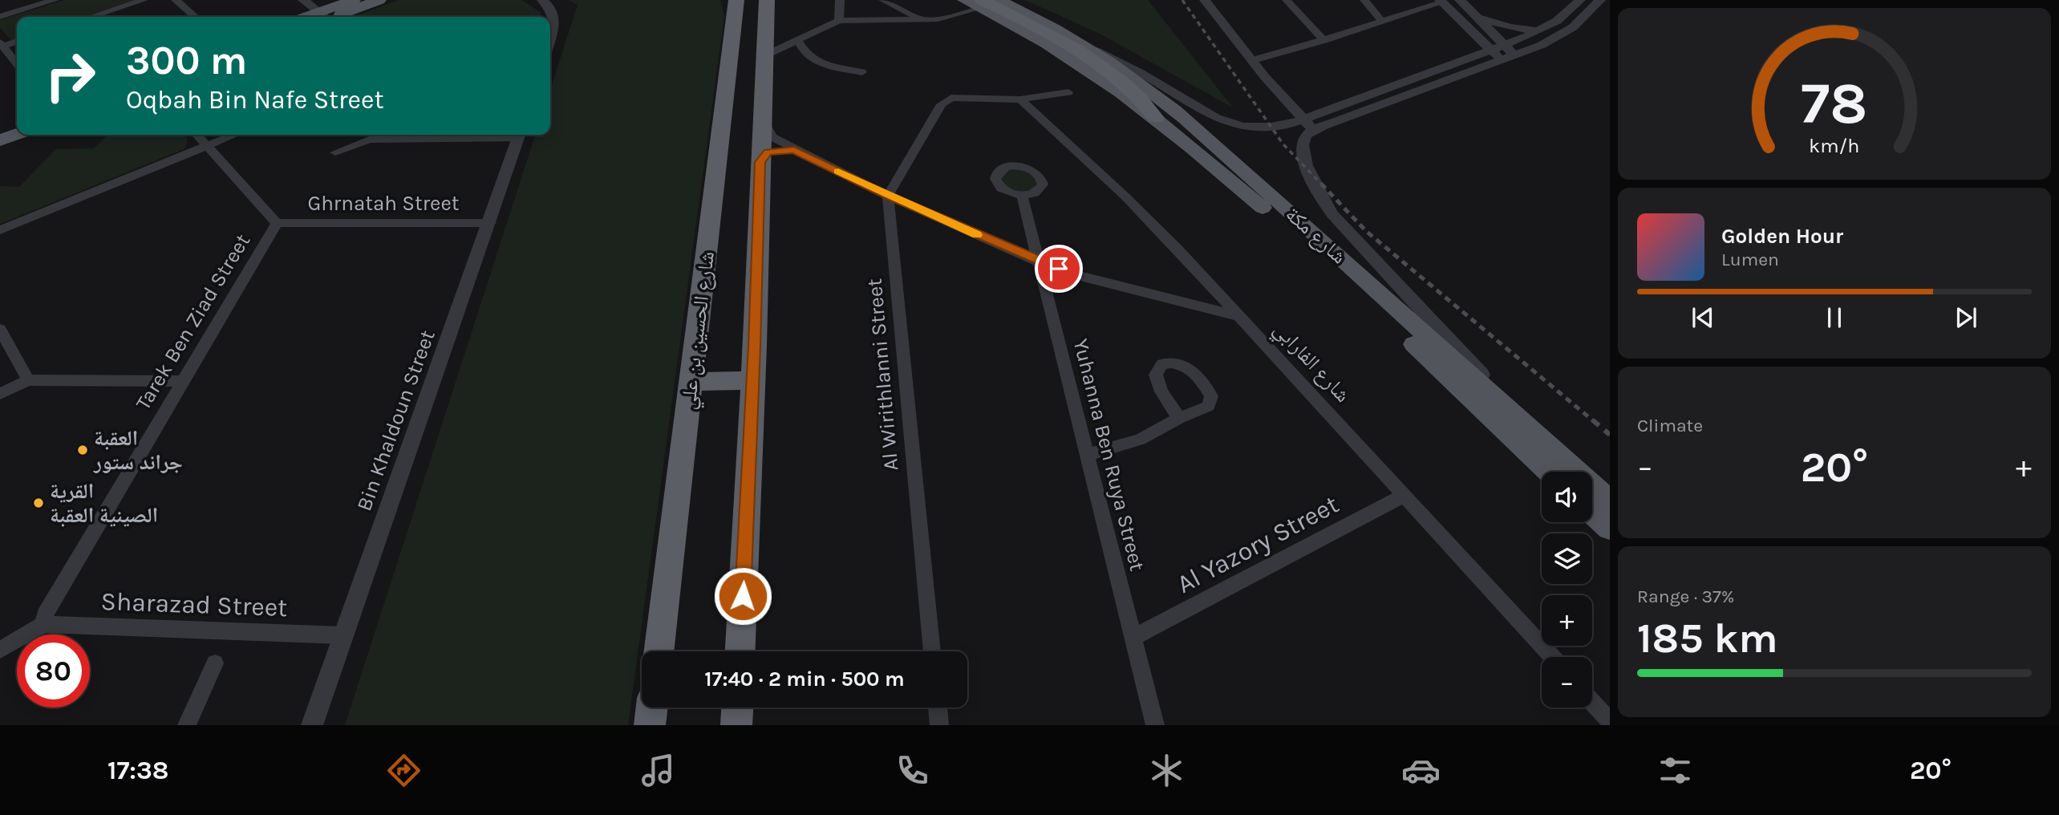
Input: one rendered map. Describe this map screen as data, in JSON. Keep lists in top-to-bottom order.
{
  "streets": {
    "highway": ["شارع الحسين بن علي"],
    "main road": ["شارع مكة"],
    "street": [
      "Ghrnatah Street",
      "Tarek Ben Ziad Street",
      "شارع الفارابي",
      "Al Wirithlanni Street",
      "Bin Khaldoun Street",
      "Yuhanna Ben Ruya Street",
      "Al Yazory Street",
      "Sharazad Street"
    ]
  },
  "crossings": [
    ["Ghrnatah Street", "Tarek Ben Ziad Street"],
    ["Ghrnatah Street", "Bin Khaldoun Street"],
    ["Tarek Ben Ziad Street", "Sharazad Street"],
    ["شارع الفارابي", "Al Yazory Street"],
    ["Bin Khaldoun Street", "Sharazad Street"],
    ["Yuhanna Ben Ruya Street", "Al Yazory Street"]
  ],
  "places": ["العقبة جراند ستور", "القرية الصينية العقبة"],
  "page": {
    "turn": ["300 m", "Oqbah Bin Nafe Street"],
    "song": ["Golden Hour", "Lumen"],
    "tile": [
      "Climate",
      ["Range · 37%", "185 km"]
    ],
    "heat": ["−", "20°", "+"],
    "map_buttons": ["+", "−"],
    "limit": "80",
    "trip": "17:40 · 2 min · 500 m",
    "tabs": ["17:38", "20°"],
    "gauge": ["78", "km/h"]
  }
}
